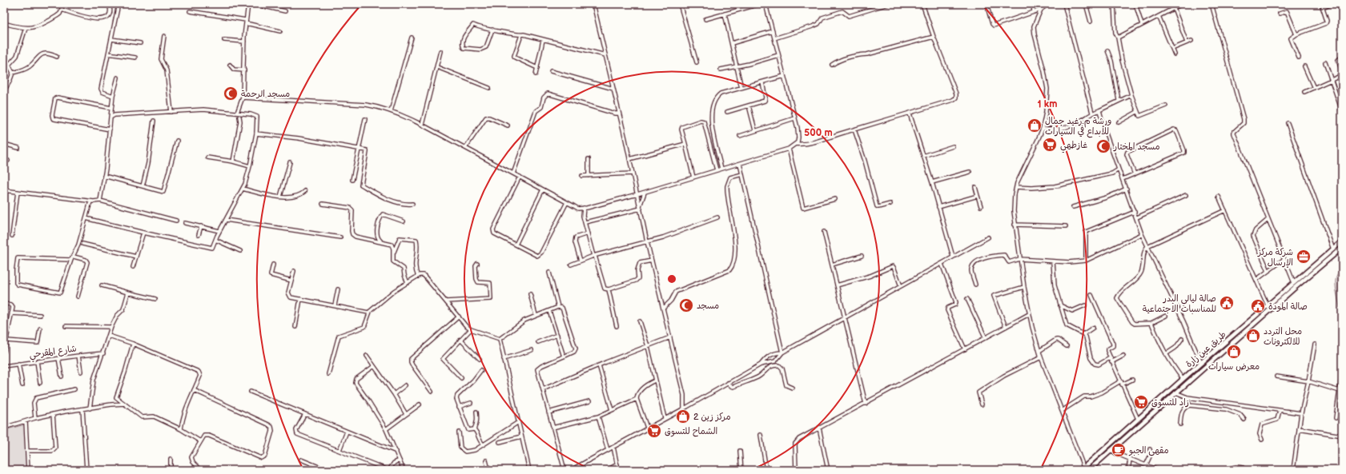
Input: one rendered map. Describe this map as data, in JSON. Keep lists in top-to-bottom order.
{
  "streets": {
    "main road": ["طريق عين زارة"],
    "street": ["شارع المقرحي"]
  },
  "places": {
    "mosque": ["مسجد الرحمة", "مسجد المختار", "مسجد"],
    "shop": [
      "ورشة م.رغيد جمال للأبداع في السيارات",
      "محل التردد للالكترونات",
      "معرض سيارات",
      "مركز زين 2"
    ],
    "supermarket": ["غازطهي", "زاد للتسوق", "الشماح للتسوق"],
    "office": ["شركة مركز الإرسال"],
    "public building": ["صالة ليالي البدر للمناسبات الاجتماعية", "صالة المودة"],
    "cafe": ["مقهى الجبو"]
  },
  "rings": ["1 km", "500 m"]
}
